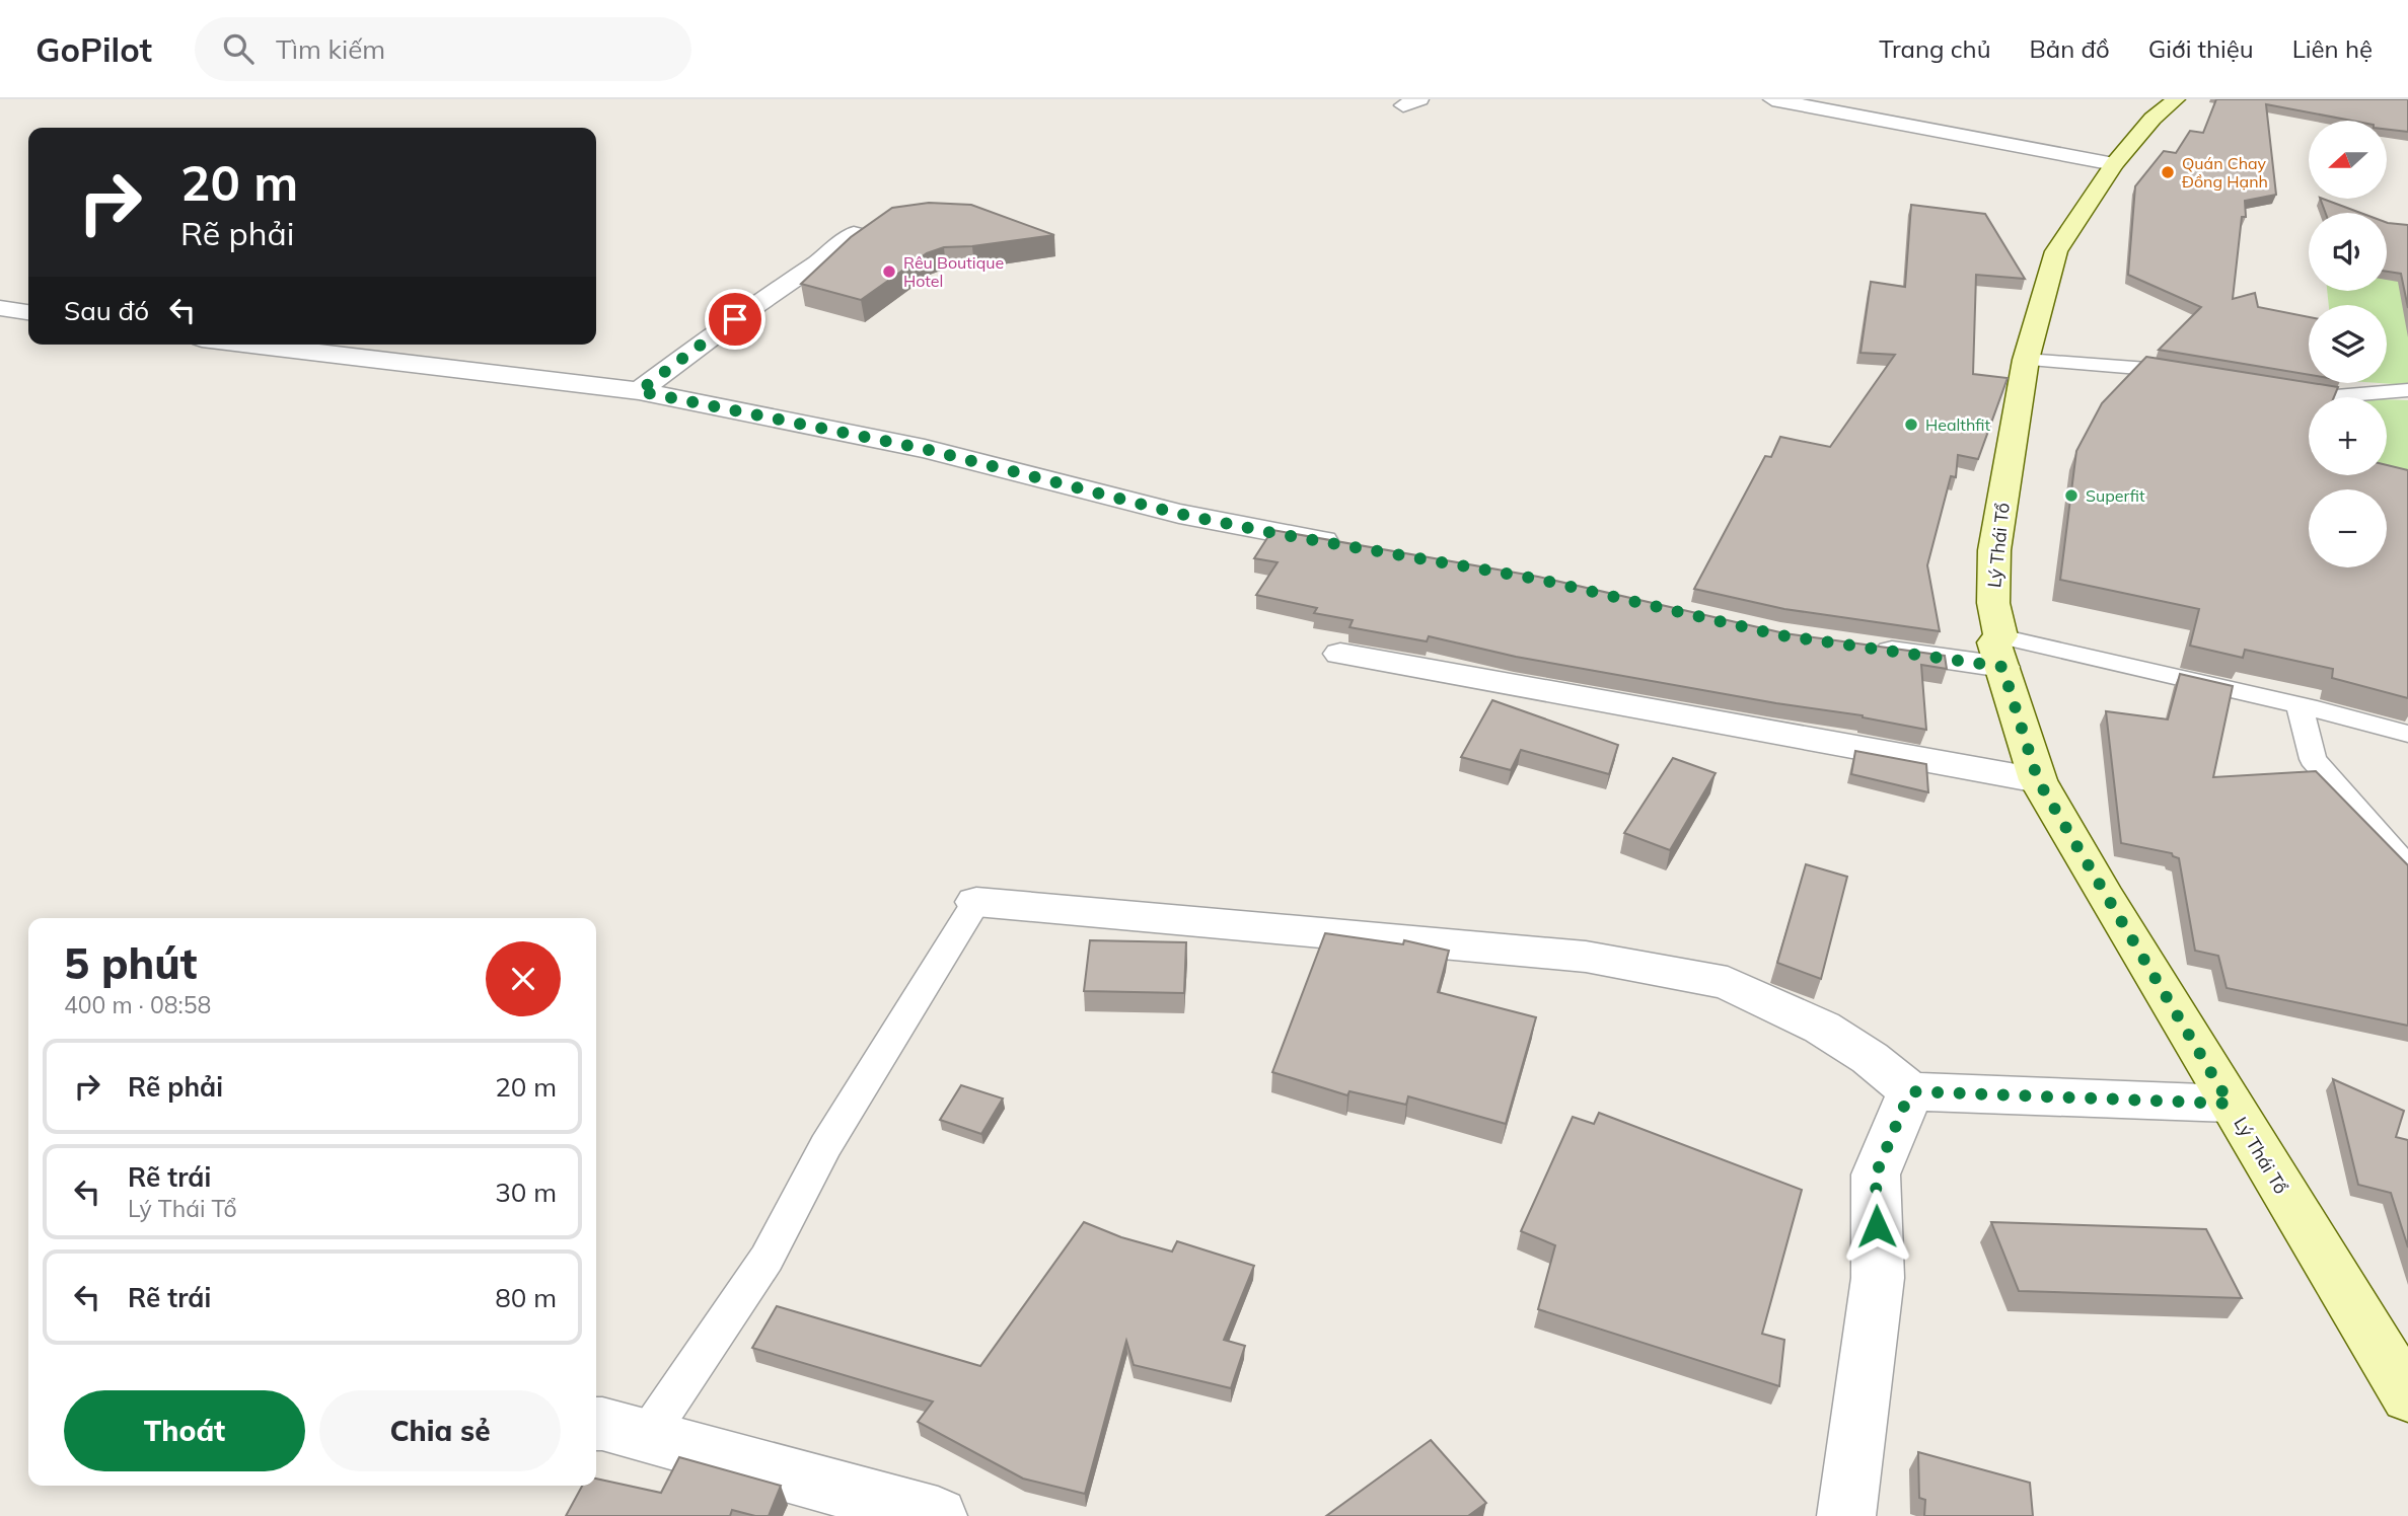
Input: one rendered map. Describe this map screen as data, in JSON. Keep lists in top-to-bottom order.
{
  "streets": {
    "street": ["Lý Thái Tổ"]
  },
  "places": [
    "Quán Chay Đồng Hạnh",
    "Rêu Boutique Hotel",
    "Healthfit",
    "Superfit"
  ],
  "north": "left",
  "page": {
    "header": "GoPilot",
    "search": "Tìm kiếm",
    "nav": [
      "Trang chủ",
      "Bản đồ",
      "Giới thiệu",
      "Liên hệ"
    ],
    "map_buttons": ["+", "−"],
    "turn": ["20 m", "Rẽ phải"],
    "then": "Sau đó",
    "heading": ["5 phút", "400 m · 08:58"],
    "list": [
      {
        "name": "Rẽ phải",
        "value": "20 m"
      },
      {
        "name": "Rẽ trái",
        "note": "Lý Thái Tổ",
        "value": "30 m"
      },
      {
        "name": "Rẽ trái",
        "value": "80 m"
      }
    ],
    "buttons": ["Thoát", "Chia sẻ"]
  }
}
